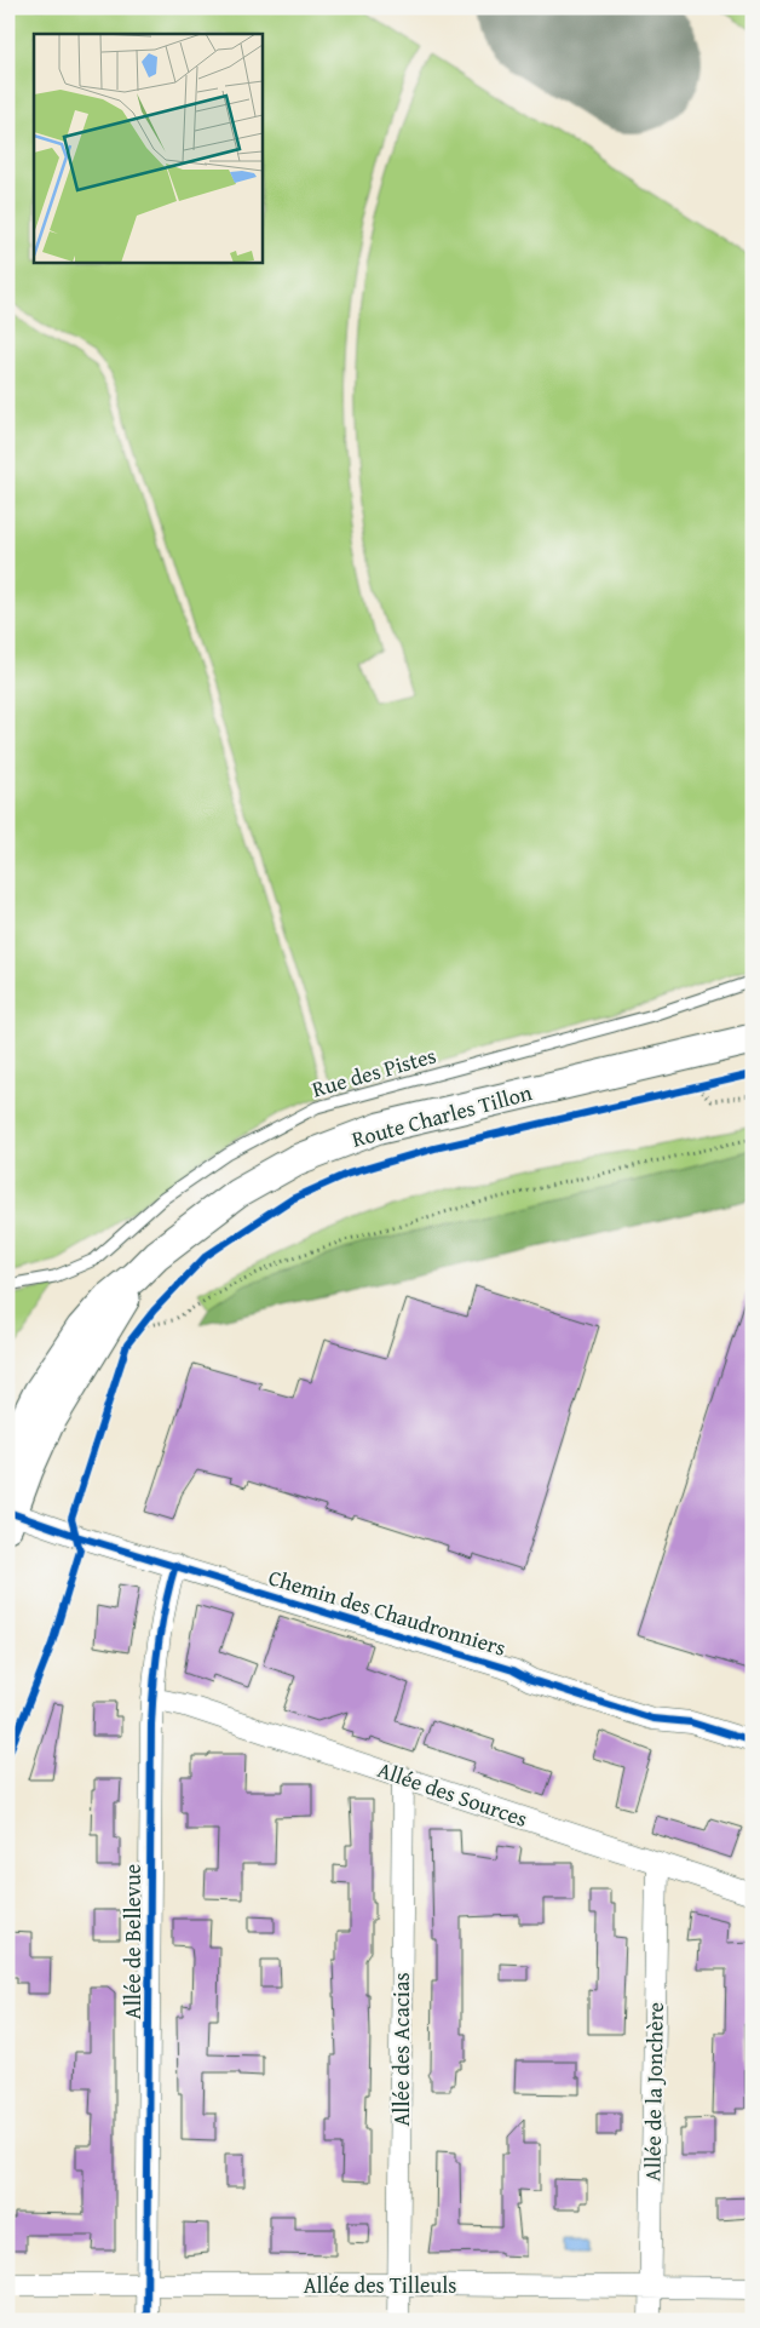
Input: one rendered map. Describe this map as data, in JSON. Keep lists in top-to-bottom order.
{
  "streets": {
    "main road": ["Route Charles Tillon"],
    "street": [
      "Chemin des Chaudronniers",
      "Allée des Sources",
      "Allée de Bellevue",
      "Allée des Acacias",
      "Allée de la Jonchère",
      "Allée des Tilleuls"
    ],
    "lane": ["Rue des Pistes"]
  },
  "crossings": [
    ["Chemin des Chaudronniers", "Allée de Bellevue"],
    ["Allée des Sources", "Allée de Bellevue"],
    ["Allée des Sources", "Allée des Acacias"],
    ["Allée des Sources", "Allée de la Jonchère"],
    ["Allée de Bellevue", "Allée des Tilleuls"],
    ["Allée des Acacias", "Allée des Tilleuls"],
    ["Allée de la Jonchère", "Allée des Tilleuls"]
  ]
}
